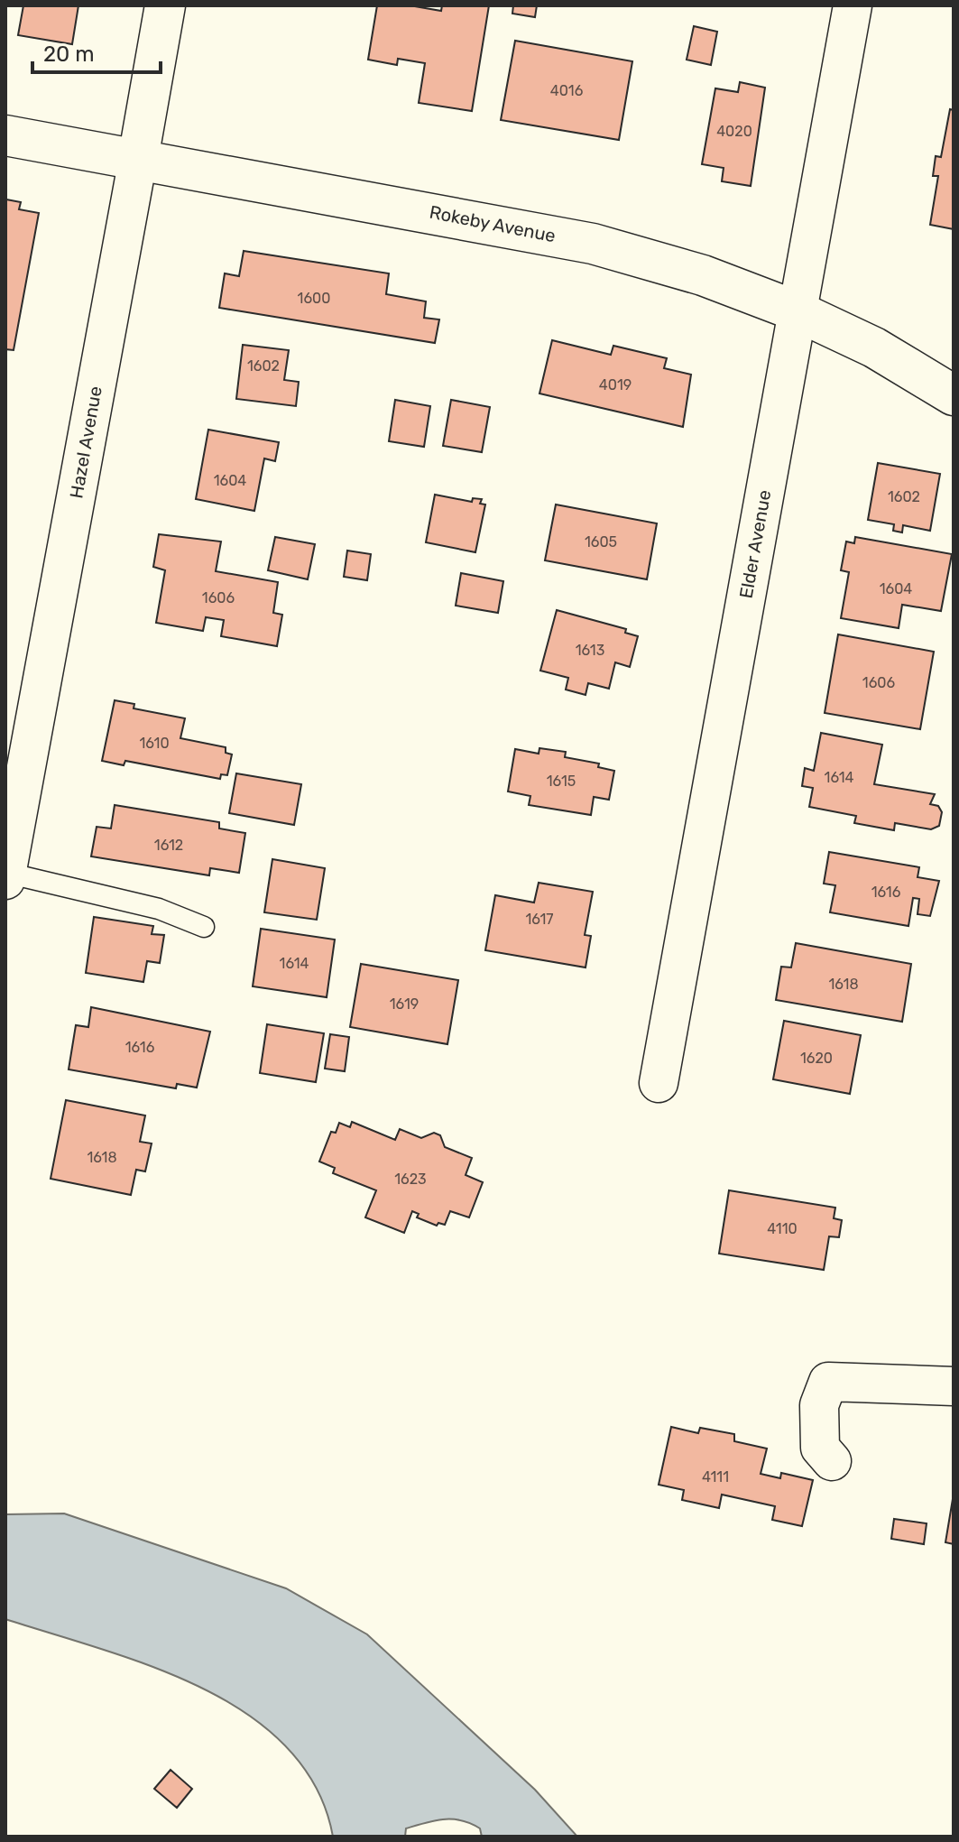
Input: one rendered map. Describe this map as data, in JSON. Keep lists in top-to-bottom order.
{
  "streets": {
    "street": ["Rokeby Avenue", "Hazel Avenue", "Elder Avenue"]
  },
  "crossings": [
    ["Rokeby Avenue", "Hazel Avenue"],
    ["Rokeby Avenue", "Elder Avenue"]
  ],
  "house_numbers": [
    "4016",
    "4020",
    "1600",
    "1602",
    "4019",
    "1604",
    "1602",
    "1605",
    "1604",
    "1606",
    "1613",
    "1606",
    "1610",
    "1614",
    "1615",
    "1612",
    "1616",
    "1617",
    "1614",
    "1618",
    "1619",
    "1616",
    "1620",
    "1618",
    "1623",
    "4110",
    "4111"
  ],
  "scale_bar": "20 m"
}
